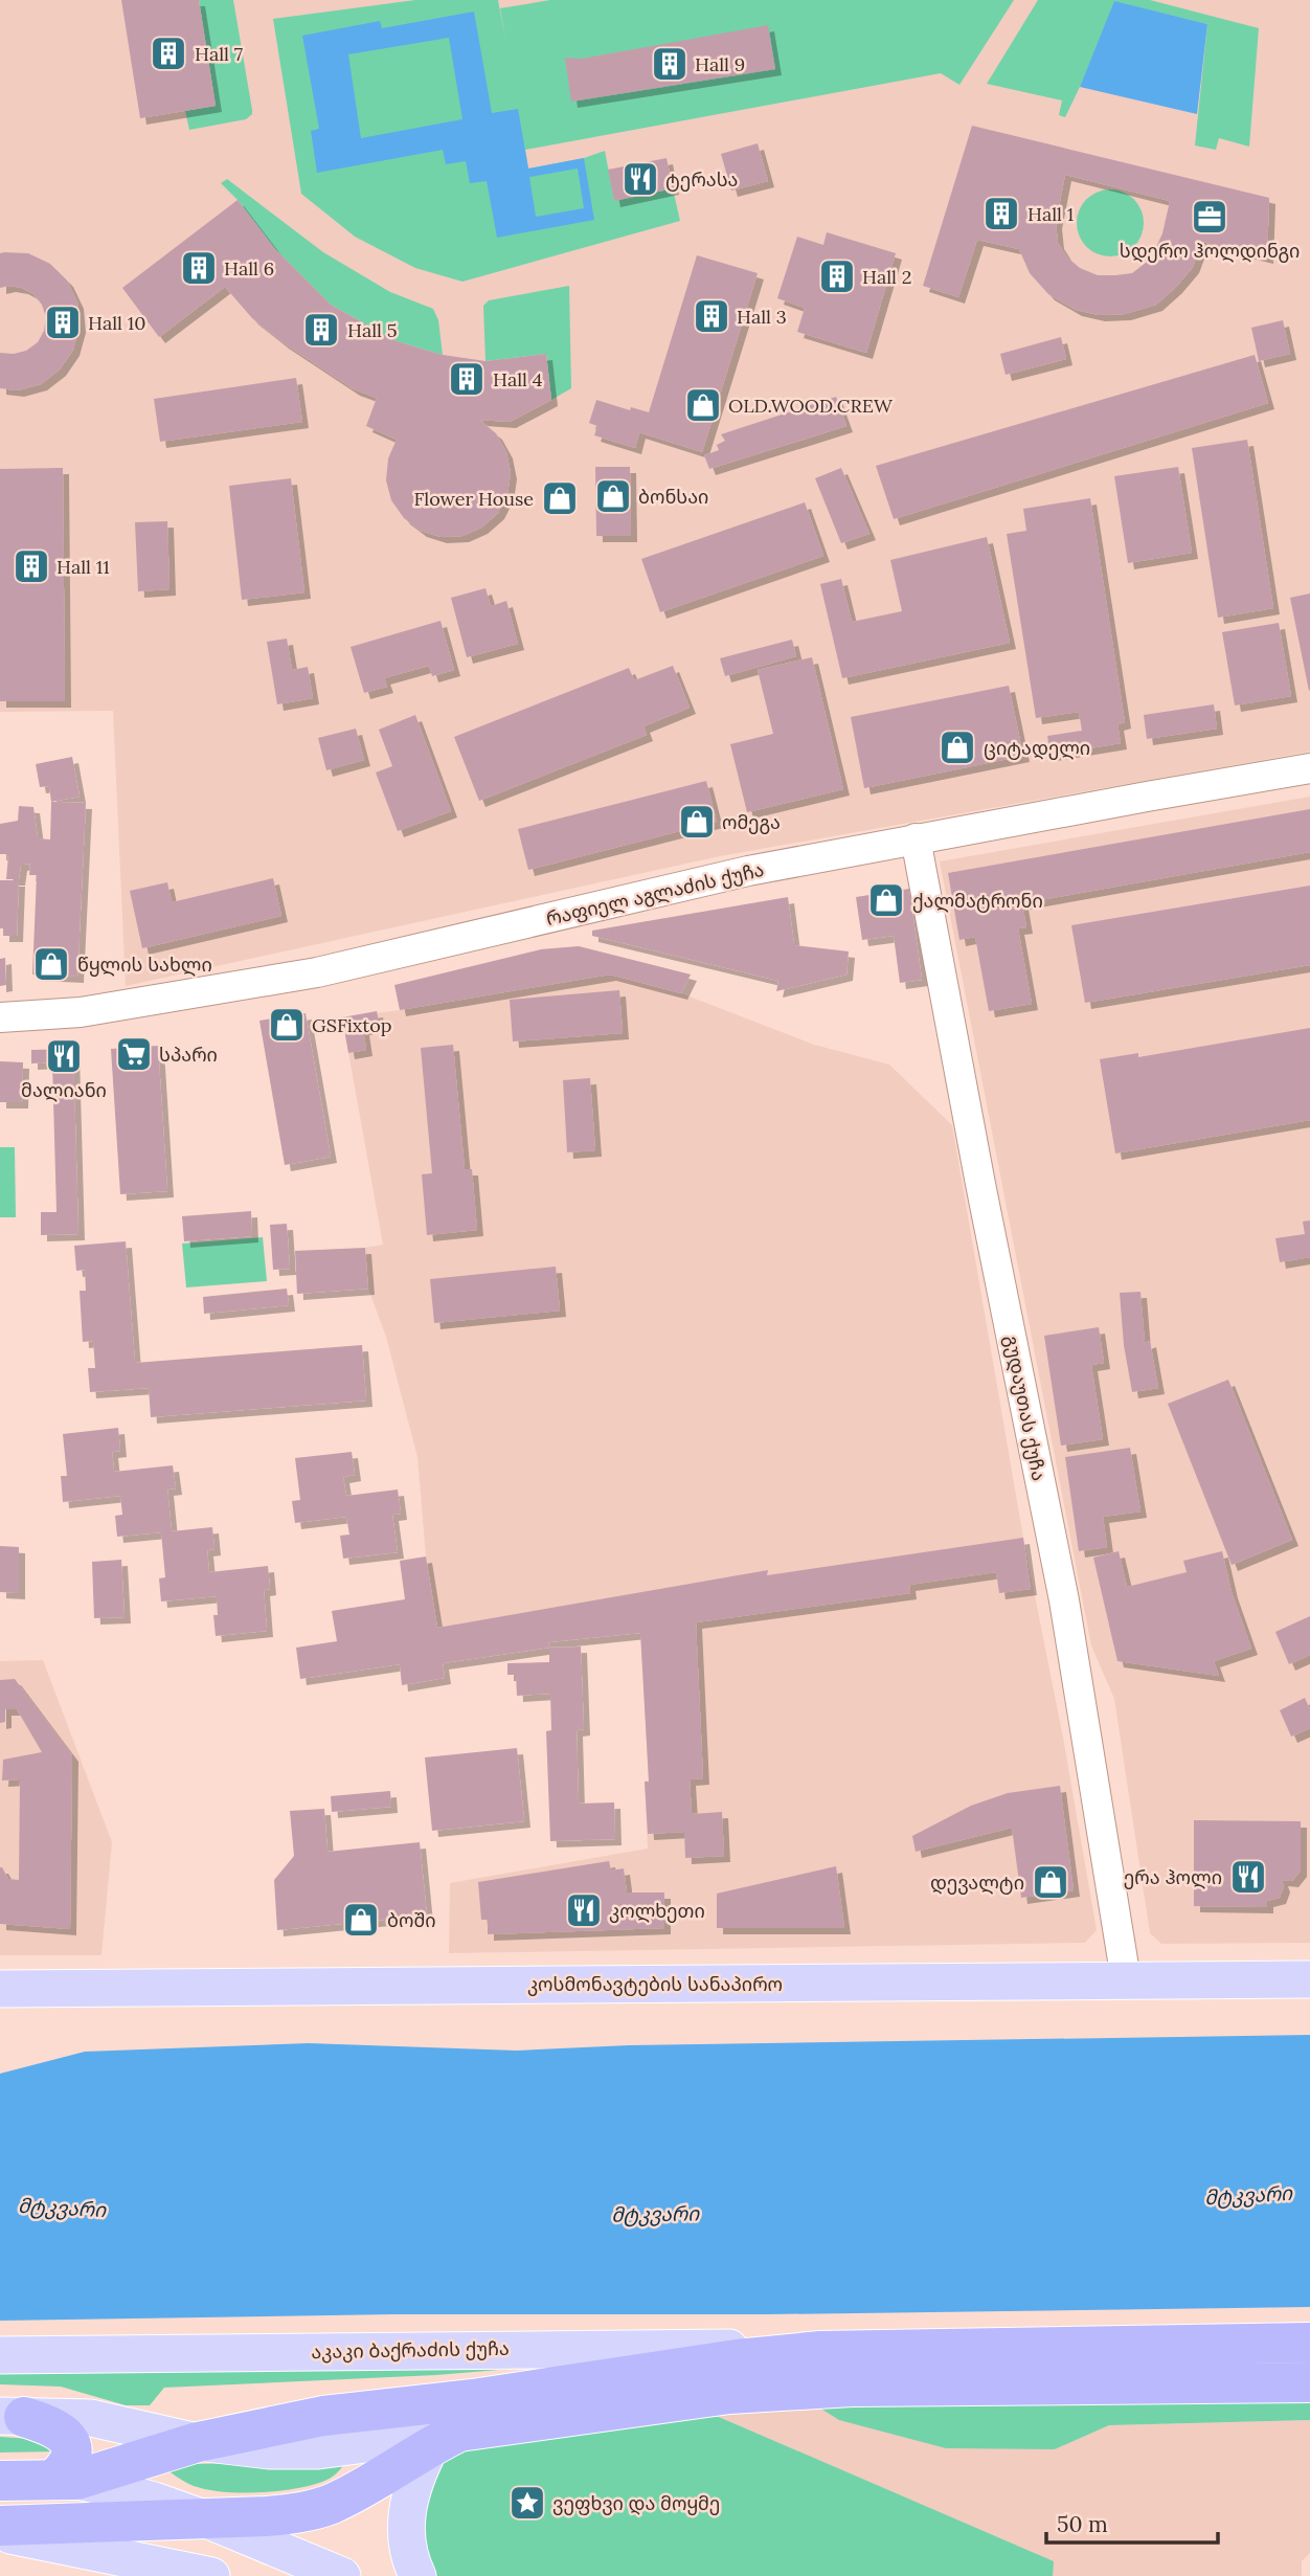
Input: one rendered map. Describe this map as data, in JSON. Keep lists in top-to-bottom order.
{
  "streets": {
    "main road": ["კოსმონავტების სანაპირო", "აკაკი ბაქრაძის ქუჩა"],
    "street": ["რაფიელ აგლაძის ქუჩა", "გუდაუთას ქუჩა"]
  },
  "crossings": [
    ["რაფიელ აგლაძის ქუჩა", "გუდაუთას ქუჩა"],
    ["გუდაუთას ქუჩა", "კოსმონავტების სანაპირო"]
  ],
  "water": ["მტკვარი"],
  "places": {
    "building": [
      "Hall 7",
      "Hall 9",
      "Hall 1",
      "Hall 6",
      "Hall 2",
      "Hall 3",
      "Hall 10",
      "Hall 5",
      "Hall 4",
      "Hall 11"
    ],
    "restaurant": [
      "ტერასა",
      "მალიანი",
      "ერა ჰოლი",
      "კოლხეთი"
    ],
    "office": ["სდერო ჰოლდინგი"],
    "shop": [
      "OLD.WOOD.CREW",
      "ბონსაი",
      "Flower House",
      "ციტადელი",
      "ომეგა",
      "ქალმატრონი",
      "წყლის სახლი",
      "GSFixtop",
      "დევალტი",
      "ბოში"
    ],
    "supermarket": ["სპარი"],
    "place": ["ვეფხვი და მოყმე"]
  },
  "scale_bar": "50 m"
}
